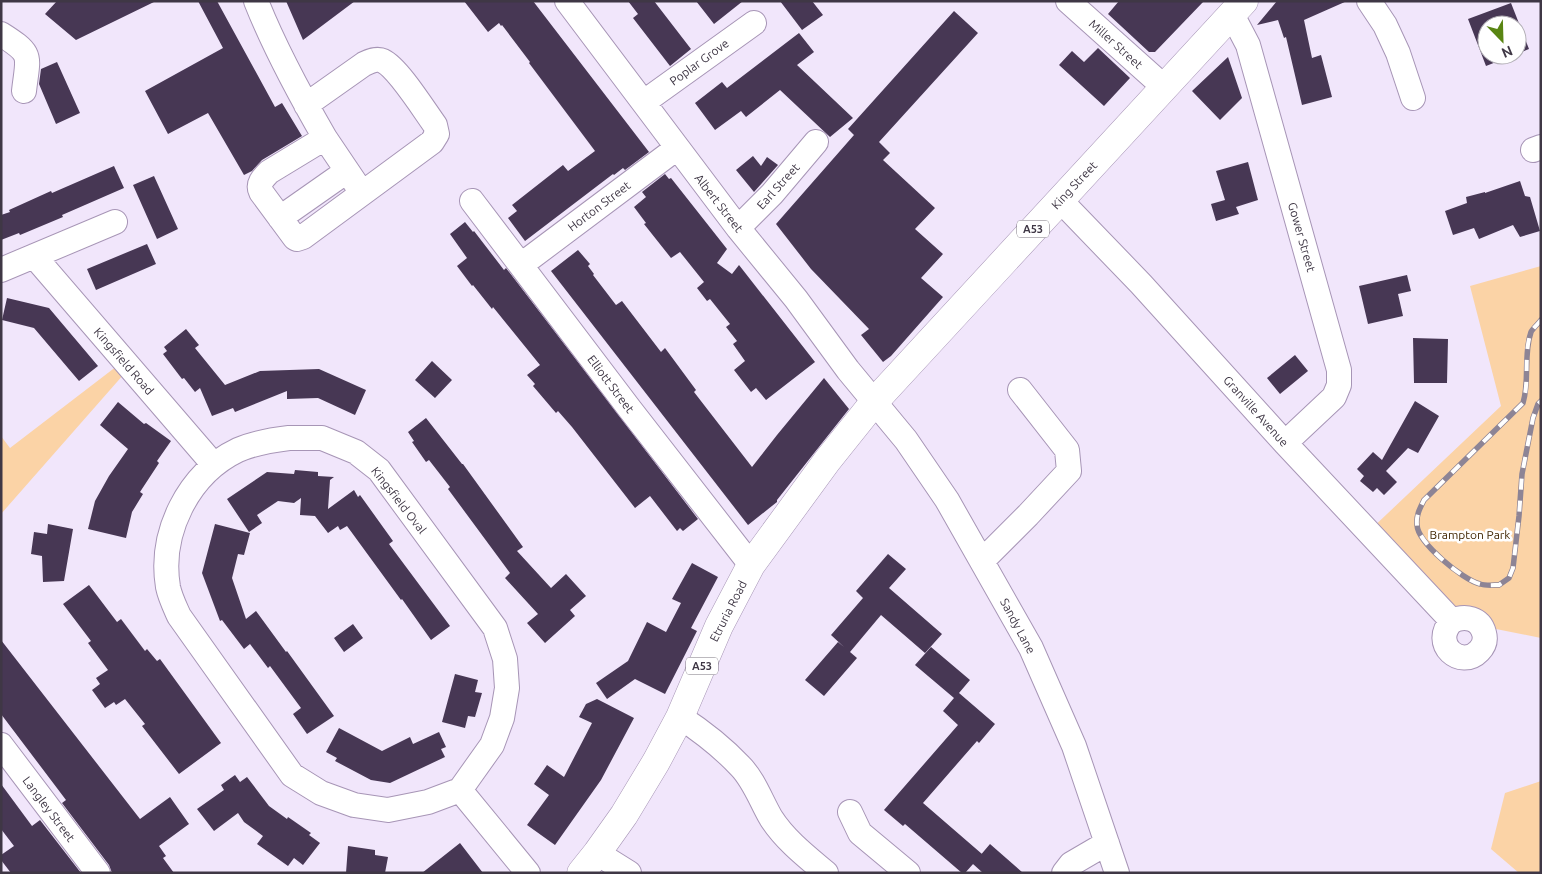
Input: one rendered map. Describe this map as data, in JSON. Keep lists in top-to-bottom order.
{
  "streets": {
    "highway": ["King Street", "A53", "Etruria Road"],
    "street": [
      "Miller Street",
      "Poplar Grove",
      "Earl Street",
      "Albert Street",
      "Horton Street",
      "Gower Street",
      "Kingsfield Road",
      "Elliott Street",
      "Granville Avenue",
      "Kingsfield Oval",
      "Sandy Lane",
      "Langley Street"
    ]
  },
  "crossings": [
    ["Miller Street", "King Street"],
    ["Poplar Grove", "Albert Street"],
    ["King Street", "Albert Street"],
    ["King Street", "Gower Street"],
    ["King Street", "Granville Avenue"],
    ["King Street", "Etruria Road"],
    ["King Street", "Sandy Lane"],
    ["Earl Street", "Albert Street"],
    ["Albert Street", "Horton Street"],
    ["Albert Street", "Sandy Lane"],
    ["Horton Street", "Elliott Street"],
    ["Gower Street", "Granville Avenue"],
    ["Kingsfield Road", "Kingsfield Oval"],
    ["Elliott Street", "Etruria Road"]
  ],
  "parks": ["Brampton Park"],
  "north": "bottom right"
}
